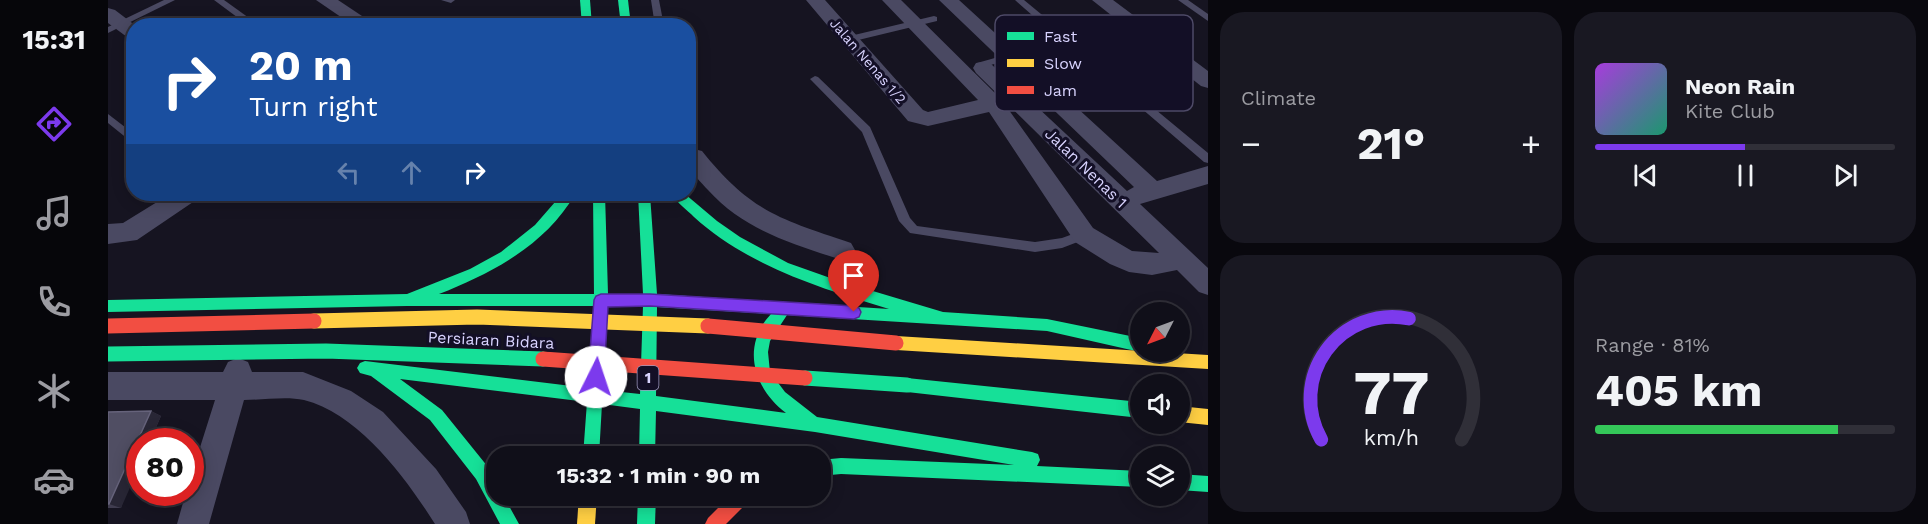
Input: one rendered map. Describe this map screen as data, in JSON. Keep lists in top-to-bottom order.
{
  "streets": {
    "main road": ["Persiaran Bidara", "1"],
    "street": ["Jalan Nenas 1/2", "Jalan Nenas 1"]
  },
  "legend": ["Fast", "Slow", "Jam"],
  "north": "bottom left",
  "page": {
    "tabs": "15:31",
    "tile": [
      "Climate",
      ["Range · 81%", "405 km"]
    ],
    "turn": ["20 m", "Turn right"],
    "song": ["Neon Rain", "Kite Club"],
    "heat": ["−", "21°", "+"],
    "limit": "80",
    "trip": "15:32 · 1 min · 90 m",
    "gauge": ["77", "km/h"]
  }
}
